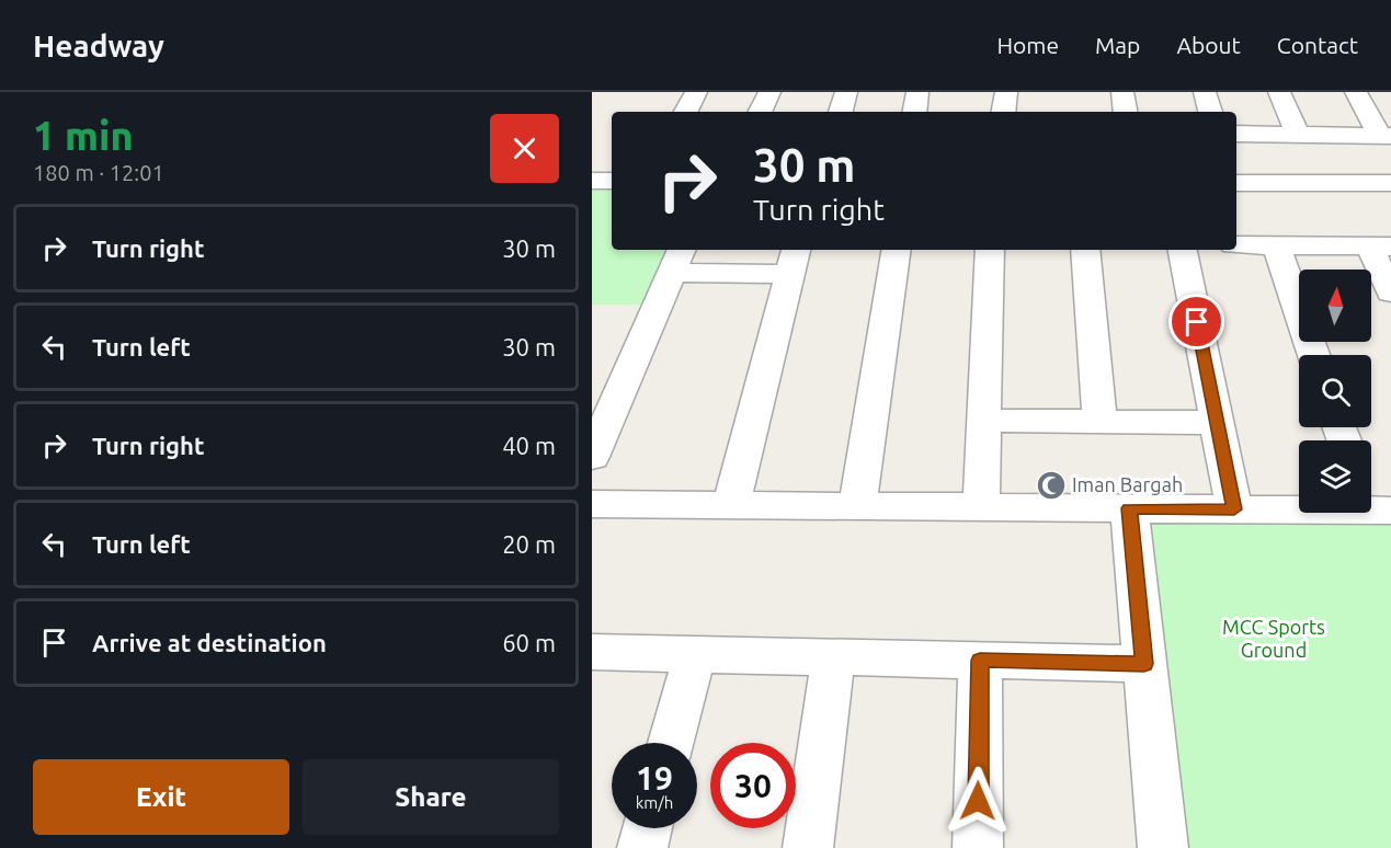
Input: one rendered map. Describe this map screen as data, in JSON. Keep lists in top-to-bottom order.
{
  "parks": ["MCC Sports Ground"],
  "places": {
    "mosque": ["Iman Bargah"]
  },
  "north": "top",
  "page": {
    "header": "Headway",
    "nav": [
      "Home",
      "Map",
      "About",
      "Contact"
    ],
    "heading": ["1 min", "180 m · 12:01"],
    "turn": ["30 m", "Turn right"],
    "list": [
      {
        "name": "Turn right",
        "value": "30 m"
      },
      {
        "name": "Turn left",
        "value": "30 m"
      },
      {
        "name": "Turn right",
        "value": "40 m"
      },
      {
        "name": "Turn left",
        "value": "20 m"
      },
      {
        "name": "Arrive at destination",
        "value": "60 m"
      }
    ],
    "speed": "19 km/h",
    "limit": "30",
    "buttons": ["Exit", "Share"]
  }
}
